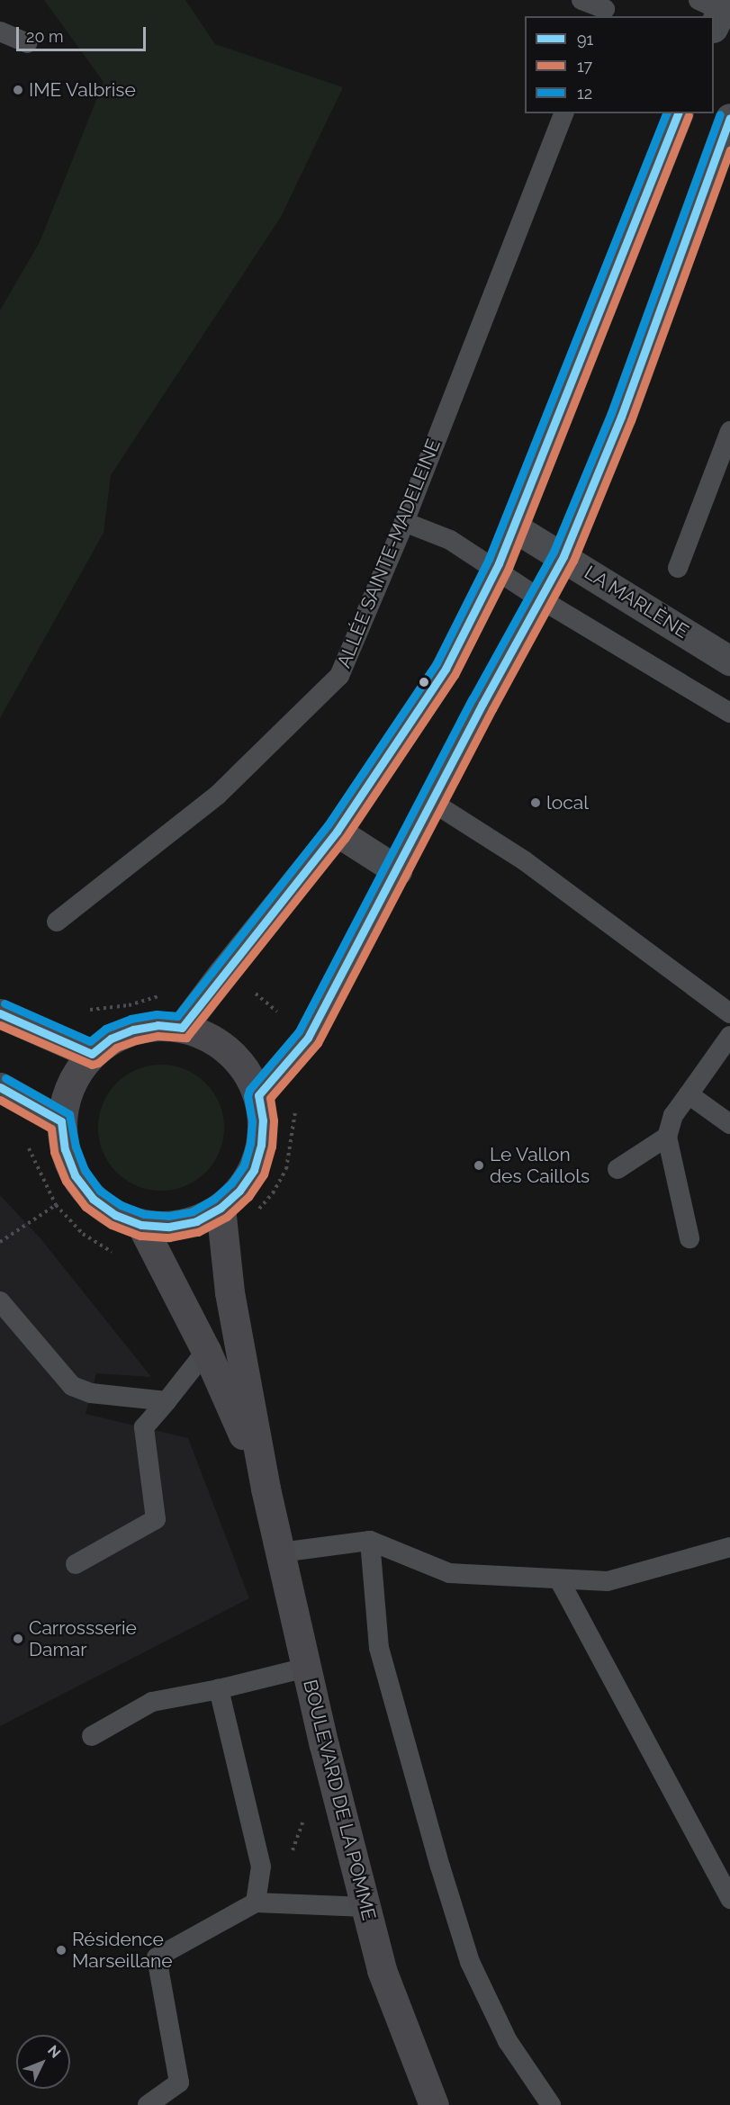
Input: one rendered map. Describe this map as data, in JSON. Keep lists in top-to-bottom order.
{
  "streets": {
    "main road": ["BOULEVARD DE LA POMME"],
    "street": ["LA MARLÈNE"],
    "lane": ["ALLÉE SAINTE-MADELEINE"]
  },
  "places": [
    "IME Valbrise",
    "local",
    "Le Vallon des Caillols",
    "Carrossserie Damar",
    "Résidence Marseillane"
  ],
  "lines": ["transit line 91", "transit line 12", "transit line 17"],
  "legend": ["91", "17", "12"],
  "scale_bar": "20 m",
  "north": "top right"
}
